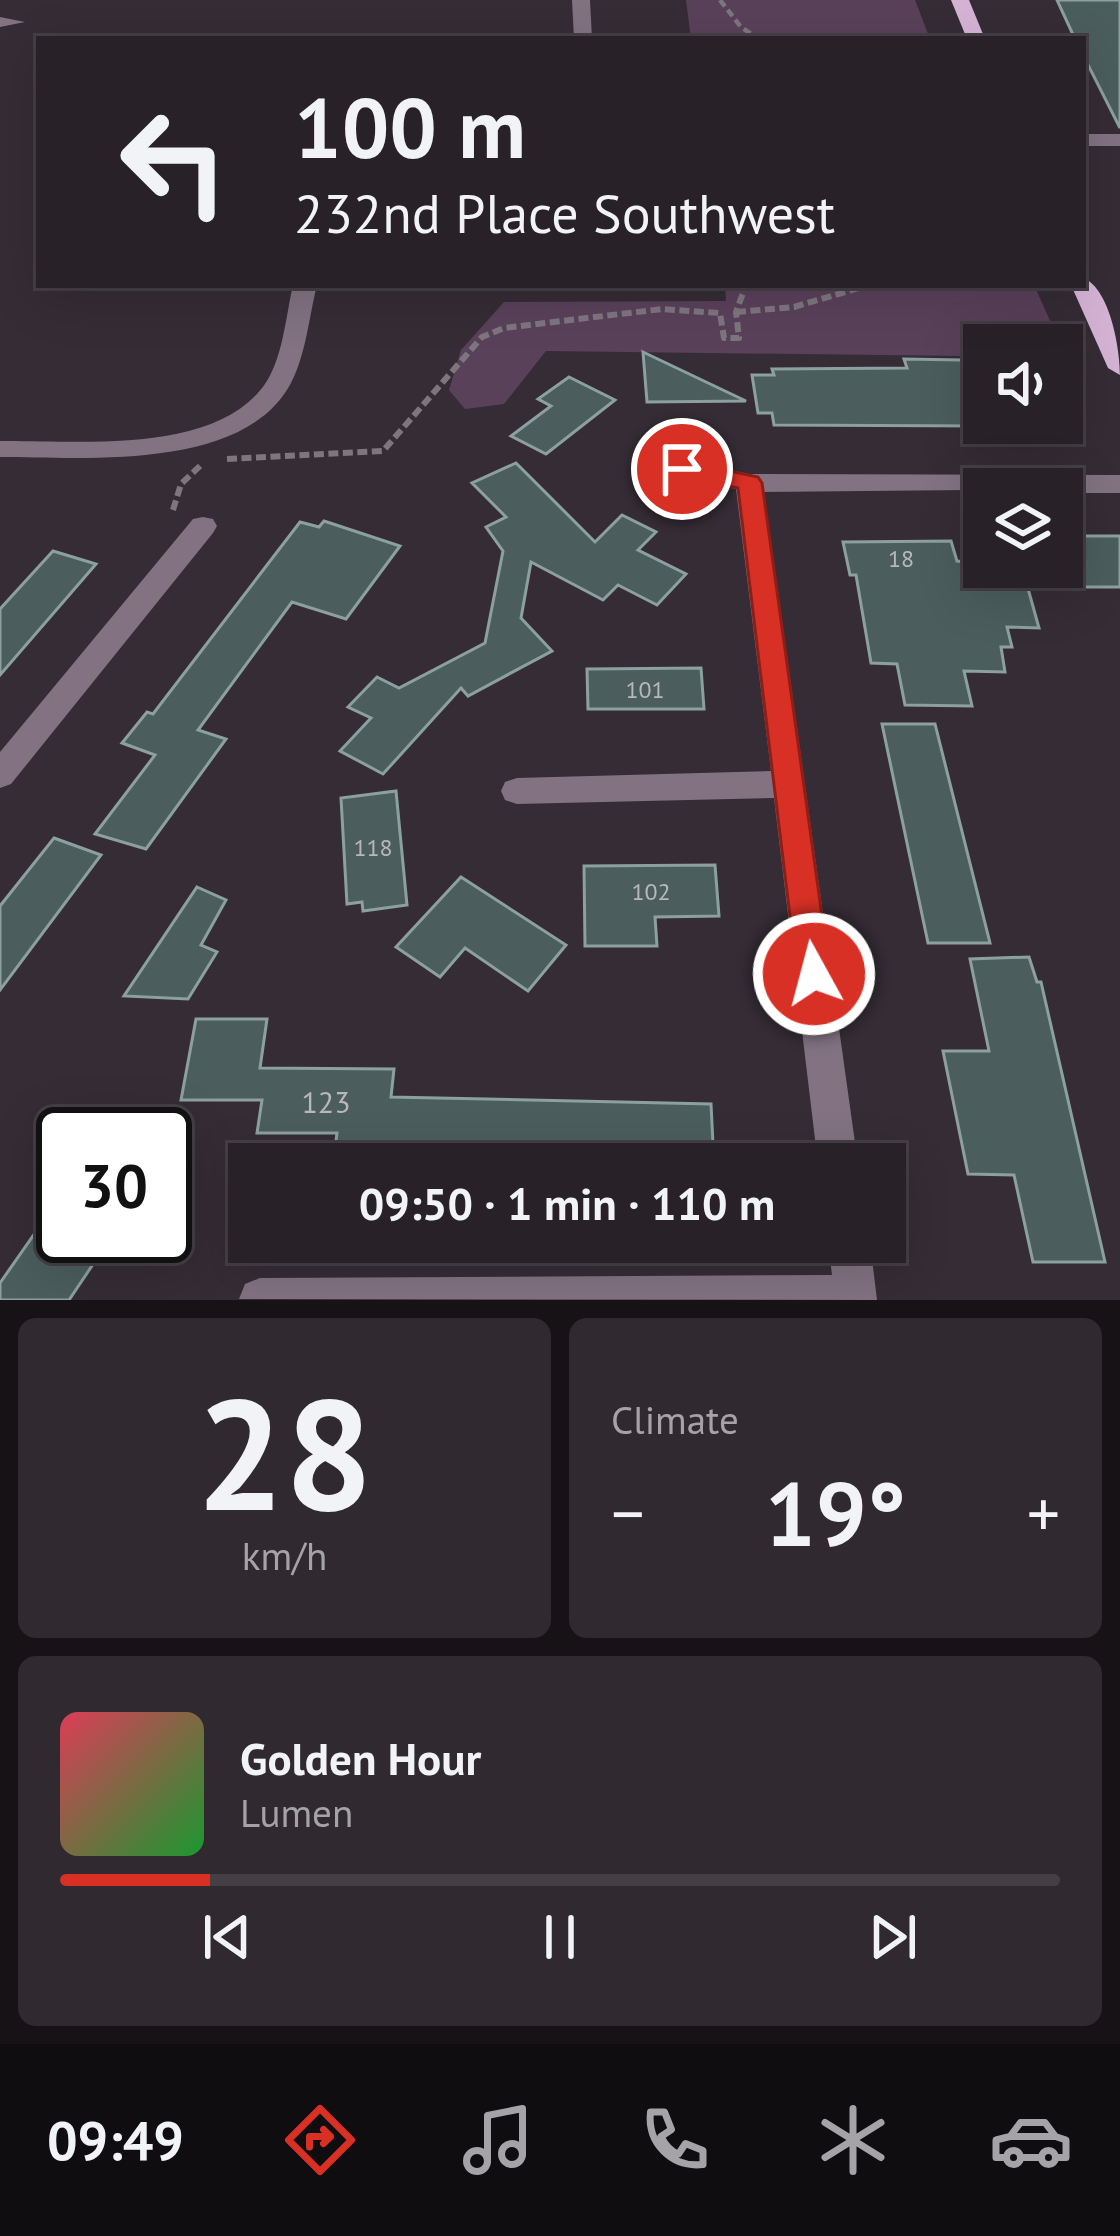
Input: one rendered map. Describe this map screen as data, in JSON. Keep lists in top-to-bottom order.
{
  "house_numbers": [
    "18",
    "101",
    "118",
    "102",
    "123"
  ],
  "page": {
    "turn": ["100 m", "232nd Place Southwest"],
    "limit": "30",
    "trip": "09:50 · 1 min · 110 m",
    "tile": [
      ["28", "km/h"],
      "Climate"
    ],
    "heat": ["−", "19°", "+"],
    "song": ["Golden Hour", "Lumen"],
    "tabs": "09:49"
  }
}
